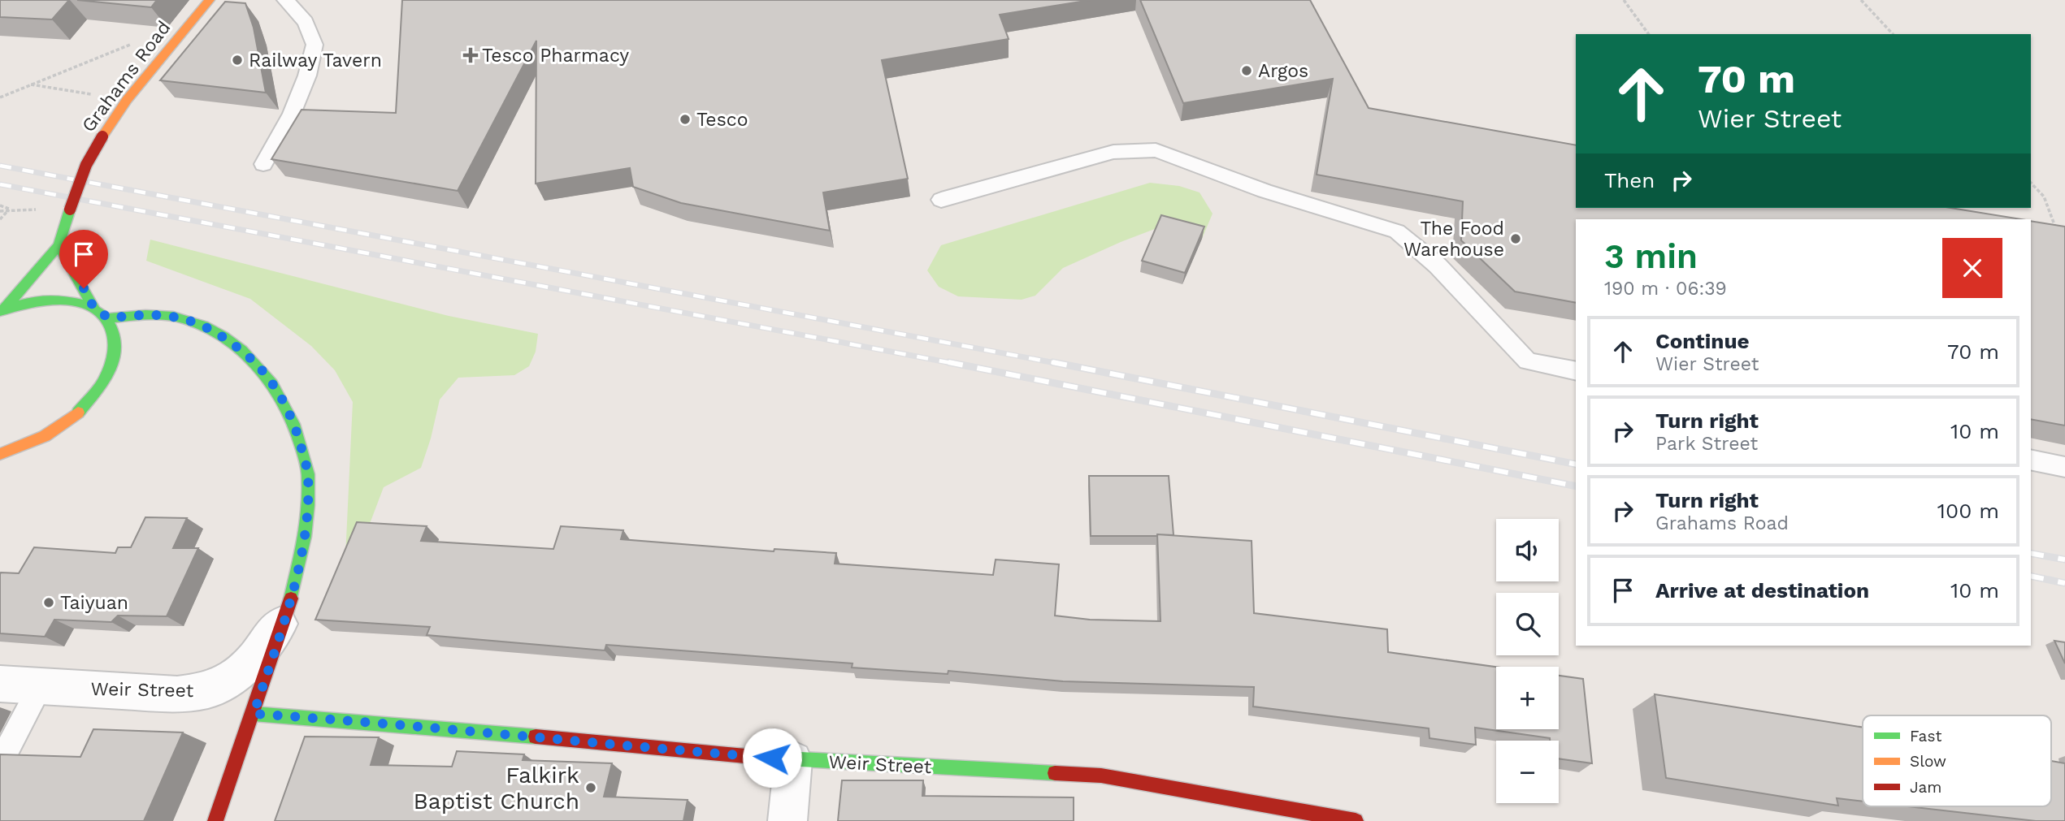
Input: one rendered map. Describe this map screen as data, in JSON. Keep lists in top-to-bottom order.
{
  "streets": {
    "main road": ["Grahams Road", "Weir Street"]
  },
  "places": {
    "health": ["Tesco Pharmacy"],
    "other": [
      "Railway Tavern",
      "Argos",
      "Tesco",
      "The Food Warehouse",
      "Taiyuan",
      "Falkirk Baptist Church"
    ]
  },
  "legend": ["Fast", "Slow", "Jam"],
  "page": {
    "turn": ["70 m", "Wier Street"],
    "then": "Then",
    "heading": ["3 min", "190 m · 06:39"],
    "list": [
      {
        "name": "Continue",
        "note": "Wier Street",
        "value": "70 m"
      },
      {
        "name": "Turn right",
        "note": "Park Street",
        "value": "10 m"
      },
      {
        "name": "Turn right",
        "note": "Grahams Road",
        "value": "100 m"
      },
      {
        "name": "Arrive at destination",
        "value": "10 m"
      }
    ],
    "map_buttons": ["+", "−"]
  }
}
